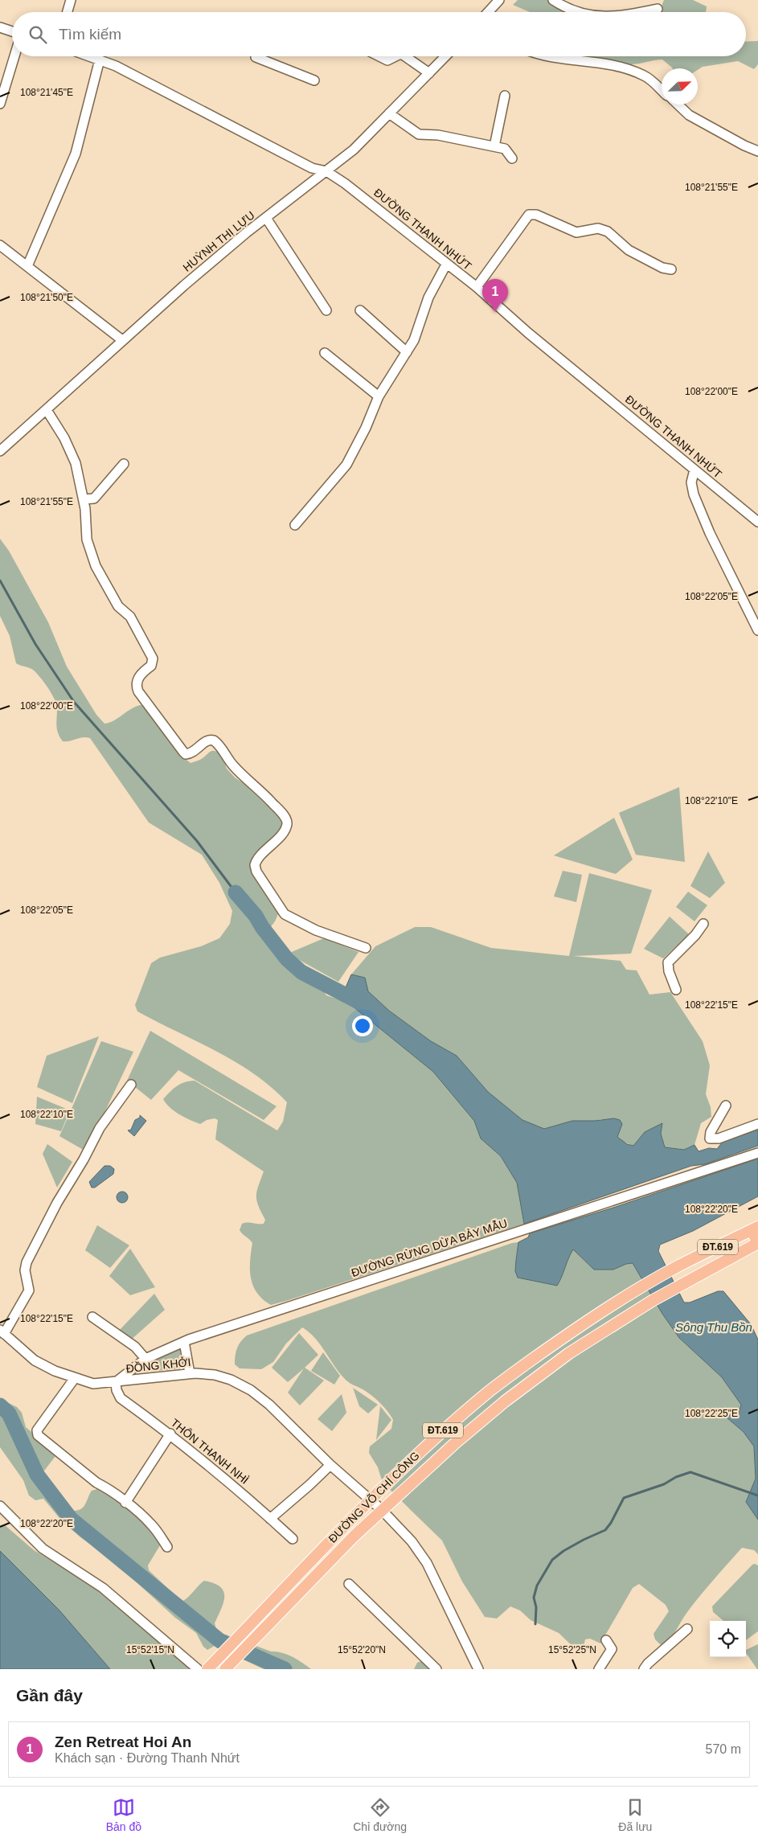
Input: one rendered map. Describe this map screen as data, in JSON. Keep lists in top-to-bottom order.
{
  "streets": {
    "main road": ["ĐT.619", "ĐƯỜNG VÕ CHÍ CÔNG"],
    "street": [
      "ĐƯỜNG THANH NHỨT",
      "HUỲNH THỊ LỰU",
      "ĐƯỜNG RỪNG DỪA BẢY MẪU",
      "ĐỒNG KHỞI",
      "THÔN THANH NHÌ"
    ]
  },
  "crossings": [
    ["ĐƯỜNG THANH NHỨT", "HUỲNH THỊ LỰU"],
    ["ĐƯỜNG RỪNG DỪA BẢY MẪU", "ĐỒNG KHỞI"],
    ["ĐƯỜNG RỪNG DỪA BẢY MẪU", "THÔN THANH NHÌ"],
    ["ĐỒNG KHỞI", "THÔN THANH NHÌ"],
    ["ĐỒNG KHỞI", "ĐƯỜNG VÕ CHÍ CÔNG"]
  ],
  "water": ["Sông Thu Bồn"],
  "north": "top right",
  "page": {
    "search": "Tìm kiếm",
    "pins": "1",
    "heading": "Gần đây",
    "list": [
      {
        "mark": "1",
        "name": "Zen Retreat Hoi An",
        "note": "Khách sạn · Đường Thanh Nhứt",
        "value": "570 m"
      }
    ],
    "nav": ["Bản đồ", "Chỉ đường", "Đã lưu"]
  },
  "coordinates": [
    "108°21'45\"E",
    "108°21'55\"E",
    "108°21'50\"E",
    "108°22'00\"E",
    "108°22'05\"E",
    "108°22'10\"E",
    "108°22'15\"E",
    "108°22'20\"E",
    "108°22'25\"E",
    "15°52'15\"N",
    "15°52'20\"N",
    "15°52'25\"N"
  ]
}
